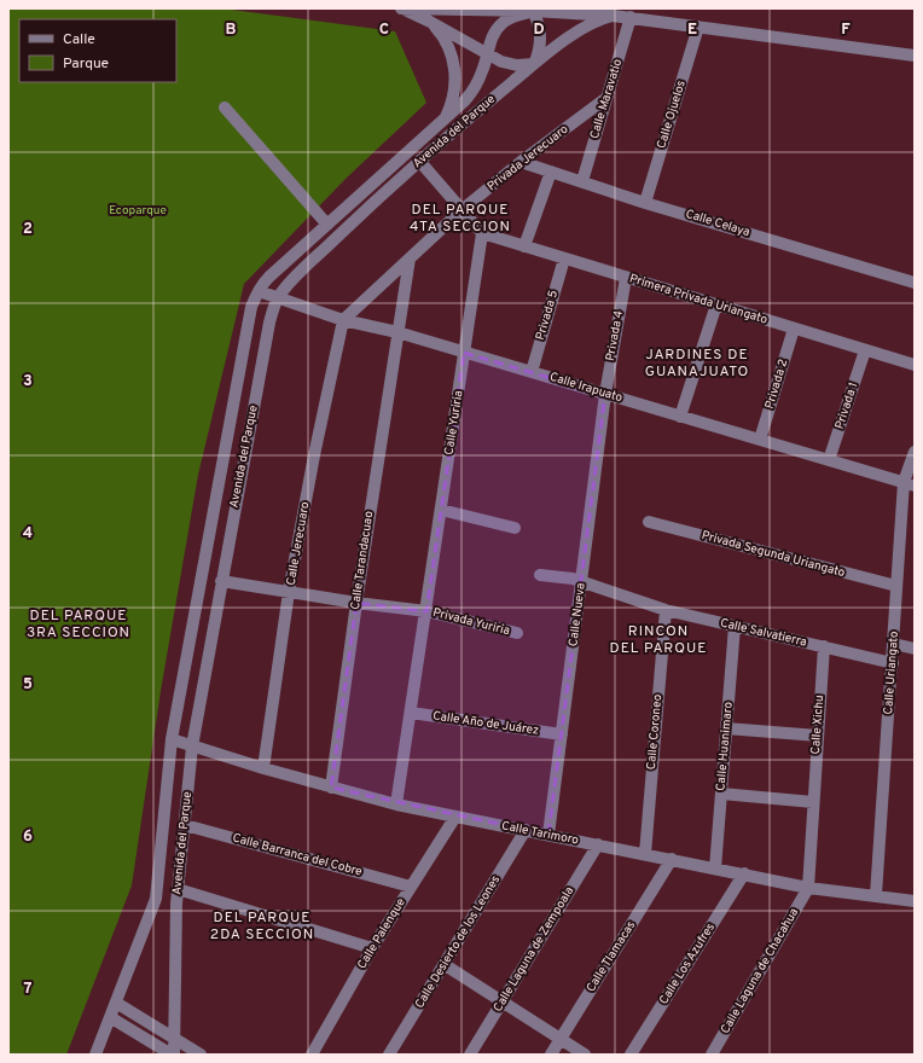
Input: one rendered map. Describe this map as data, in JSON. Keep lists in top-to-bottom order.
{
  "streets": {
    "street": [
      "Calle Maravatio",
      "Calle Ojuelos",
      "Avenida del Parque",
      "Privada Jerecuaro",
      "Calle Celaya",
      "Primera Privada Uriangato",
      "Privada 5",
      "Privada 4",
      "Privada 2",
      "Calle Irapuato",
      "Privada 1",
      "Calle Yuriria",
      "Calle Jerecuaro",
      "Privada Segunda Uriangato",
      "Calle Tarandacuao",
      "Calle Nueva",
      "Privada Yuriria",
      "Calle Salvatierra",
      "Calle Uriangato",
      "Calle Año de Juárez",
      "Calle Xichu",
      "Calle Coroneo",
      "Calle Huanimaro",
      "Calle Tarimoro",
      "Calle Barranca del Cobre",
      "Calle Palenque",
      "Calle Desierto de los Leones",
      "Calle Laguna de Zempoala",
      "Calle Tlamacas",
      "Calle Los Azufres",
      "Calle Laguna de Chacahua"
    ]
  },
  "crossings": [
    ["Calle Maravatio", "Privada Jerecuaro"],
    ["Calle Maravatio", "Calle Celaya"],
    ["Calle Ojuelos", "Calle Celaya"],
    ["Avenida del Parque", "Calle Irapuato"],
    ["Avenida del Parque", "Calle Tarimoro"],
    ["Avenida del Parque", "Calle Barranca del Cobre"],
    ["Privada Jerecuaro", "Calle Celaya"],
    ["Privada Jerecuaro", "Calle Irapuato"],
    ["Privada Jerecuaro", "Calle Jerecuaro"],
    ["Privada Jerecuaro", "Calle Tarandacuao"],
    ["Primera Privada Uriangato", "Privada 5"],
    ["Primera Privada Uriangato", "Privada 4"],
    ["Primera Privada Uriangato", "Privada 2"],
    ["Primera Privada Uriangato", "Privada 1"],
    ["Primera Privada Uriangato", "Calle Yuriria"],
    ["Privada 5", "Calle Irapuato"],
    ["Privada 4", "Calle Irapuato"],
    ["Privada 4", "Calle Nueva"],
    ["Privada 2", "Calle Irapuato"],
    ["Calle Irapuato", "Privada 1"],
    ["Calle Irapuato", "Calle Yuriria"],
    ["Calle Irapuato", "Calle Jerecuaro"],
    ["Calle Irapuato", "Calle Tarandacuao"],
    ["Calle Irapuato", "Calle Nueva"],
    ["Calle Irapuato", "Calle Uriangato"],
    ["Calle Yuriria", "Privada Yuriria"],
    ["Calle Yuriria", "Calle Año de Juárez"],
    ["Calle Yuriria", "Calle Tarimoro"],
    ["Calle Jerecuaro", "Calle Tarimoro"],
    ["Privada Segunda Uriangato", "Calle Uriangato"],
    ["Calle Tarandacuao", "Calle Tarimoro"],
    ["Calle Nueva", "Calle Salvatierra"],
    ["Calle Nueva", "Calle Año de Juárez"],
    ["Calle Nueva", "Calle Tarimoro"],
    ["Calle Salvatierra", "Calle Uriangato"],
    ["Calle Salvatierra", "Calle Xichu"],
    ["Calle Salvatierra", "Calle Coroneo"],
    ["Calle Salvatierra", "Calle Huanimaro"],
    ["Calle Uriangato", "Calle Tarimoro"],
    ["Calle Xichu", "Calle Tarimoro"],
    ["Calle Xichu", "Calle Laguna de Chacahua"],
    ["Calle Coroneo", "Calle Tarimoro"],
    ["Calle Huanimaro", "Calle Tarimoro"],
    ["Calle Tarimoro", "Calle Palenque"],
    ["Calle Tarimoro", "Calle Desierto de los Leones"],
    ["Calle Tarimoro", "Calle Laguna de Zempoala"],
    ["Calle Tarimoro", "Calle Tlamacas"],
    ["Calle Tarimoro", "Calle Los Azufres"],
    ["Calle Tarimoro", "Calle Laguna de Chacahua"],
    ["Calle Barranca del Cobre", "Calle Palenque"]
  ],
  "districts": [
    "DEL PARQUE 4TA SECCION",
    "JARDINES DE GUANAJUATO",
    "DEL PARQUE 3RA SECCION",
    "RINCON DEL PARQUE",
    "DEL PARQUE 2DA SECCION"
  ],
  "parks": ["Ecoparque"],
  "legend": ["Calle", "Parque"],
  "grid": {
    "columns": [
      "B",
      "C",
      "D",
      "E",
      "F"
    ],
    "rows": [
      "2",
      "3",
      "4",
      "5",
      "6",
      "7"
    ]
  }
}
